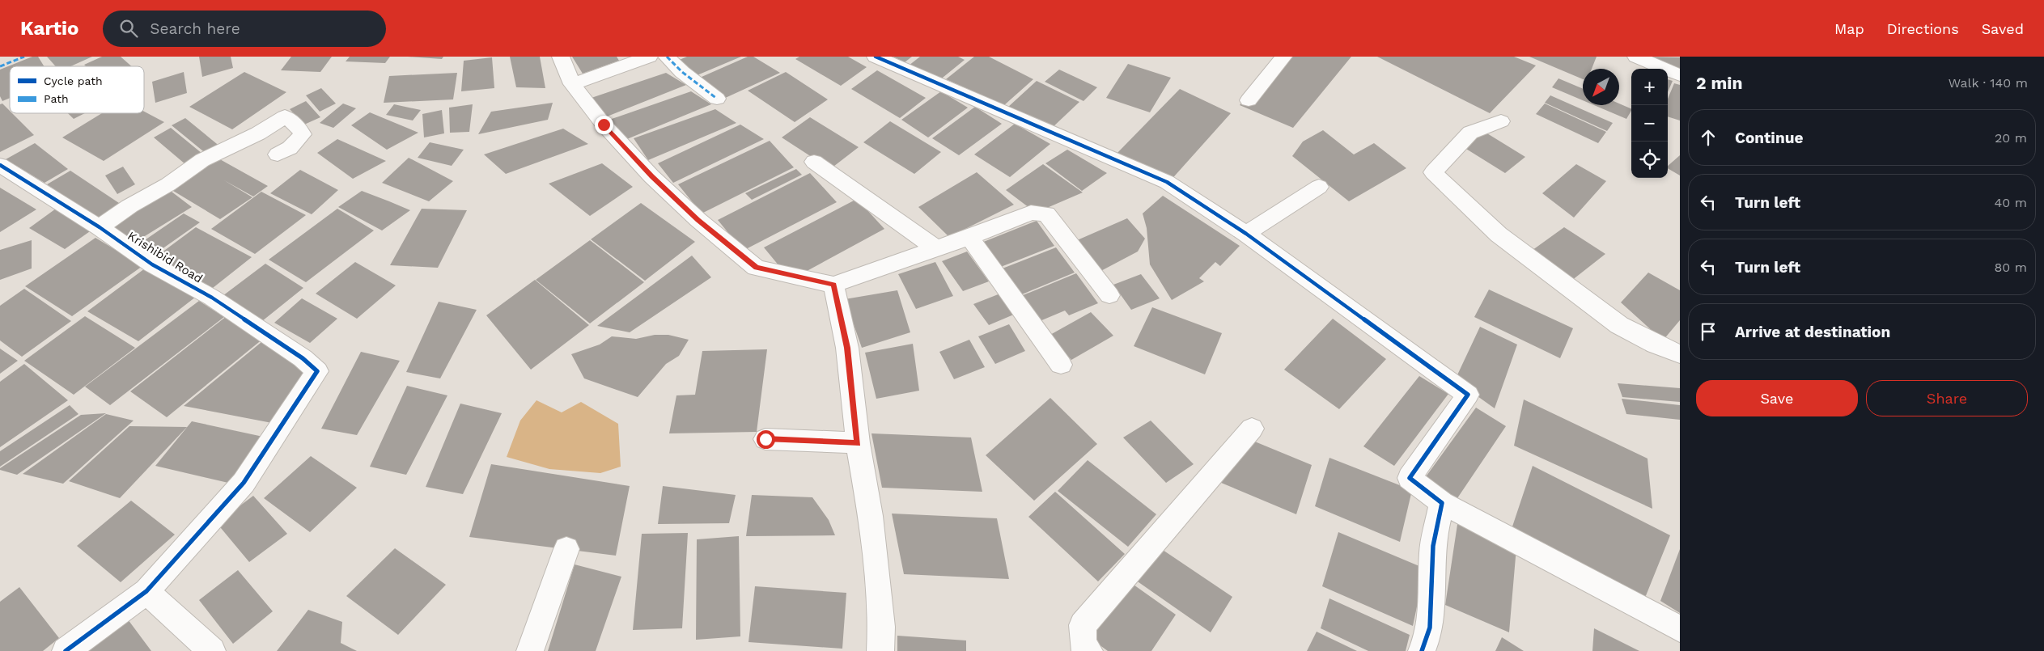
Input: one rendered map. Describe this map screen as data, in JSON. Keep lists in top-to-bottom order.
{
  "streets": {
    "street": ["Krishibid Road"]
  },
  "legend": ["Cycle path", "Path"],
  "north": "bottom left",
  "page": {
    "header": "Kartio",
    "search": "Search here",
    "nav": ["Map", "Directions", "Saved"],
    "heading": ["2 min", "Walk · 140 m"],
    "map_buttons": ["+", "−"],
    "list": [
      ["Continue", "20 m"],
      ["Turn left", "40 m"],
      ["Turn left", "80 m"],
      "Arrive at destination"
    ],
    "buttons": ["Save", "Share"]
  }
}
